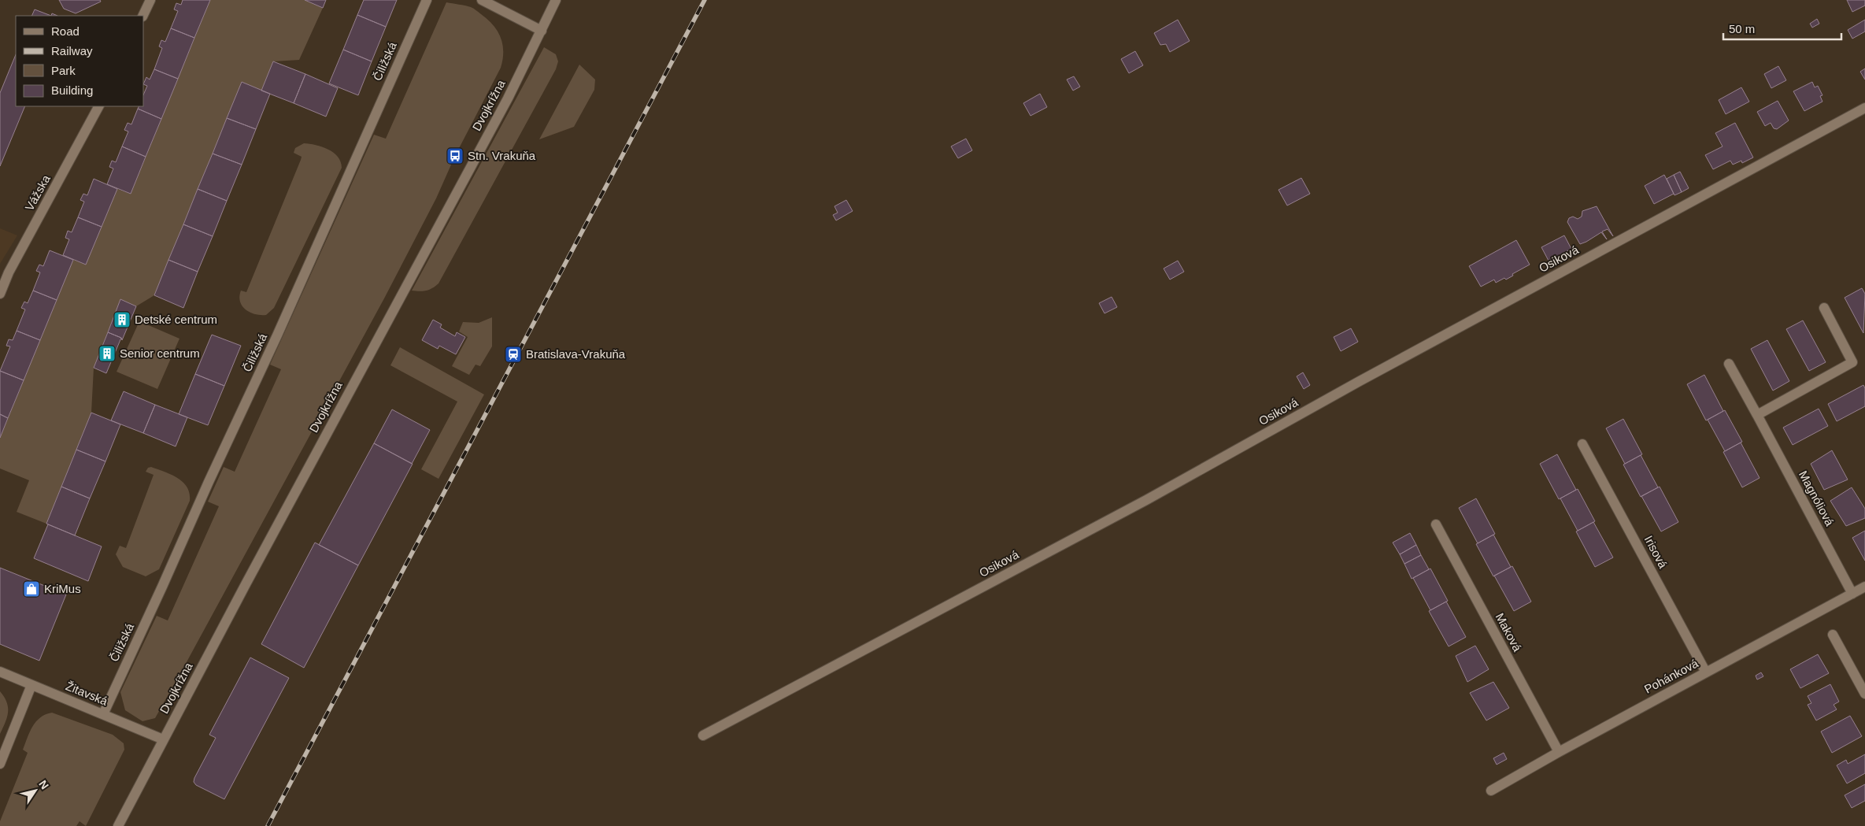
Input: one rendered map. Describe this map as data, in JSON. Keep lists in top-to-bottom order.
{
  "streets": {
    "street": [
      "Čiližská",
      "Dvojkrížna",
      "Vážska",
      "Osiková",
      "Magnóliová",
      "Irisová",
      "Maková",
      "Pohánková",
      "Žitavská"
    ]
  },
  "crossings": [
    ["Čiližská", "Žitavská"],
    ["Dvojkrížna", "Žitavská"],
    ["Magnóliová", "Pohánková"],
    ["Irisová", "Pohánková"],
    ["Maková", "Pohánková"]
  ],
  "places": {
    "bus stop": ["Stn. Vrakuňa"],
    "building": ["Detské centrum", "Senior centrum"],
    "station": ["Bratislava-Vrakuňa"],
    "shop": ["KriMus"]
  },
  "legend": [
    "Road",
    "Railway",
    "Park",
    "Building"
  ],
  "scale_bar": "50 m",
  "north": "top right"
}
